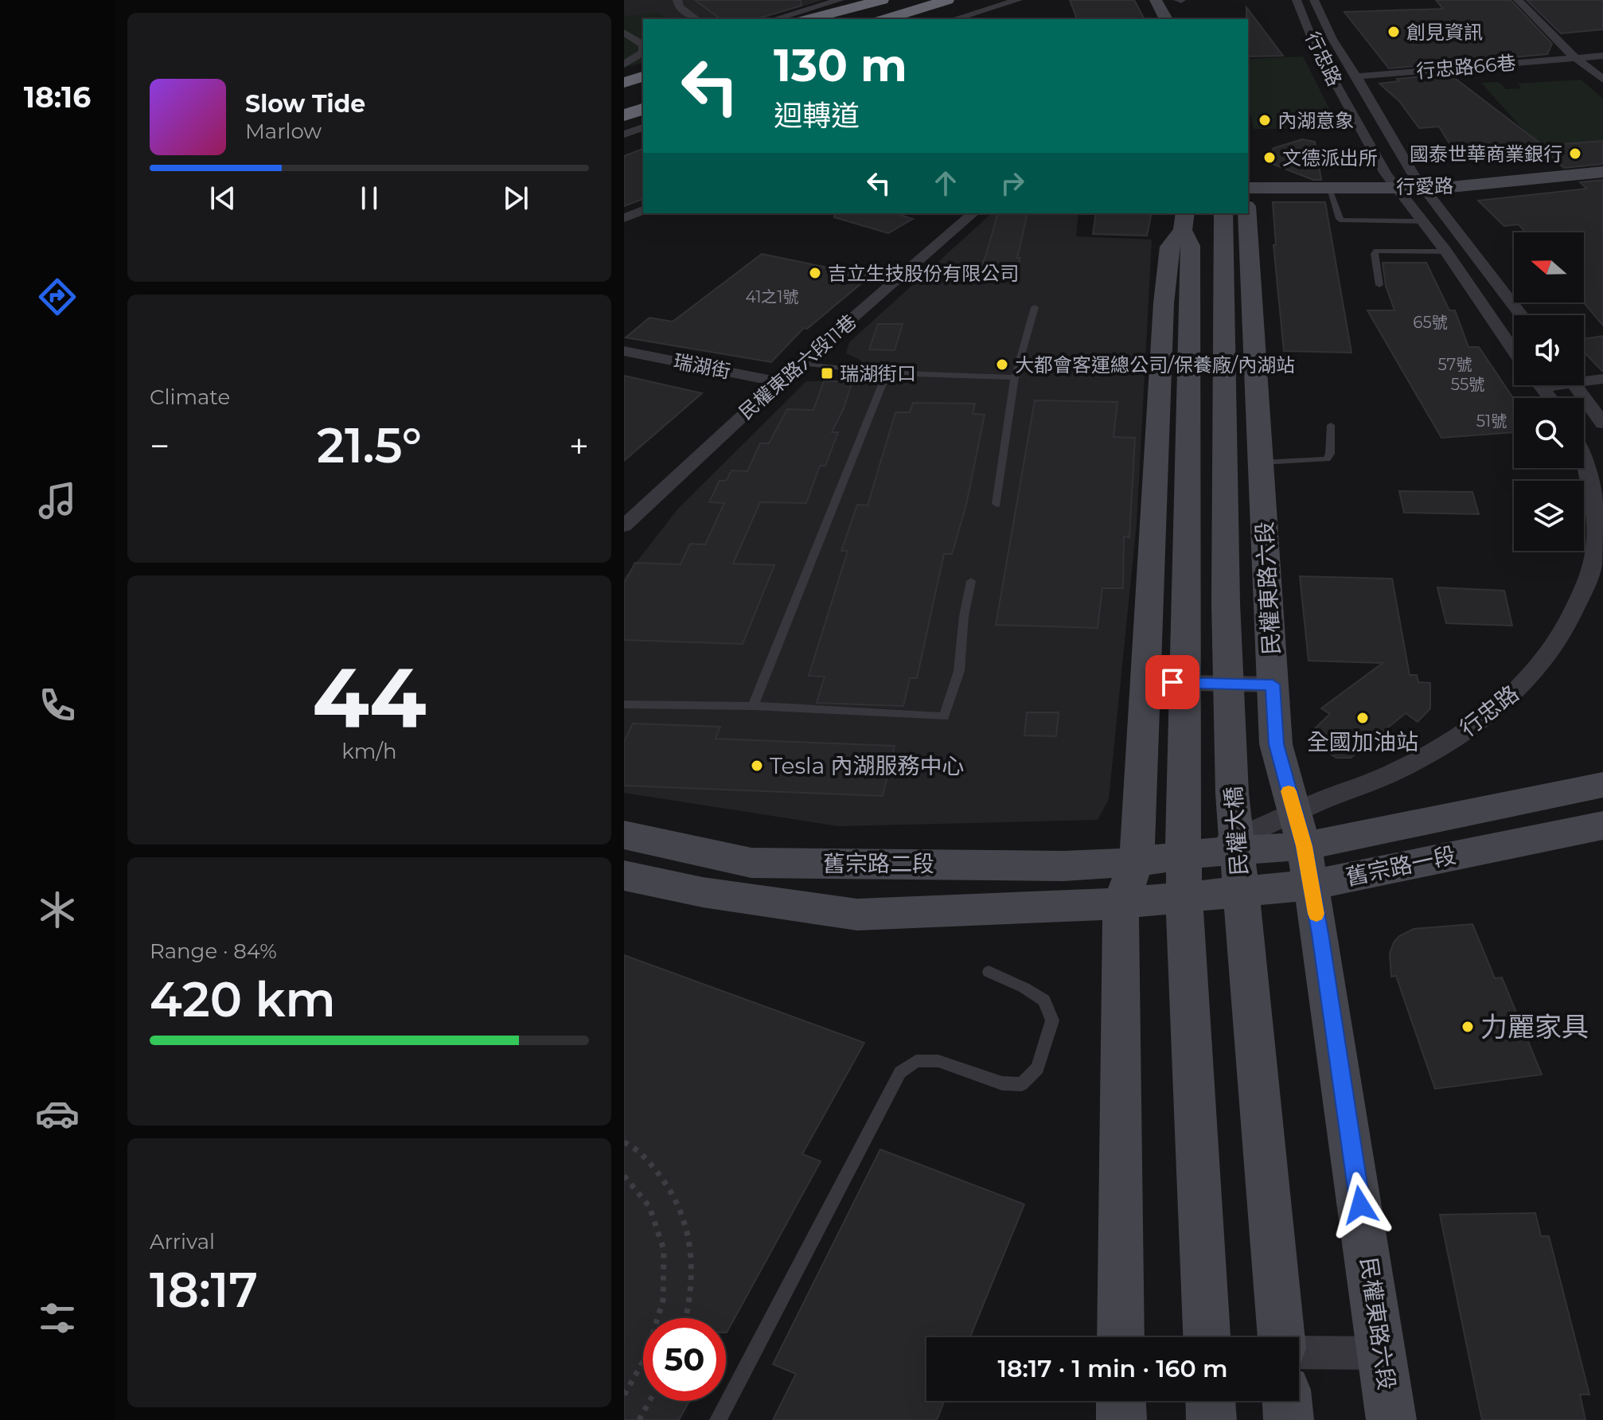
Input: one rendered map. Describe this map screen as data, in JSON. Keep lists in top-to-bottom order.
{
  "streets": {
    "main road": [
      "行愛路",
      "民權東路六段",
      "民權大橋",
      "舊宗路二段",
      "舊宗路一段"
    ],
    "street": [
      "行忠路",
      "行忠路66巷",
      "瑞湖街",
      "民權東路六段11巷"
    ]
  },
  "crossings": [
    ["行忠路", "行忠路66巷"],
    ["行忠路", "行愛路"],
    ["行忠路", "民權東路六段"],
    ["行忠路", "舊宗路一段"],
    ["瑞湖街", "民權東路六段11巷"],
    ["民權東路六段", "舊宗路一段"],
    ["舊宗路二段", "舊宗路一段"]
  ],
  "places": {
    "other": [
      "創見資訊",
      "內湖意象",
      "國泰世華商業銀行",
      "文德派出所",
      "吉立生技股份有限公司",
      "大都會客運總公司/保養廠/內湖站",
      "全國加油站",
      "Tesla 內湖服務中心",
      "力麗家具"
    ],
    "transit": ["瑞湖街口"]
  },
  "house_numbers": [
    "41之1號",
    "65號",
    "57號",
    "55號",
    "51號"
  ],
  "north": "left",
  "page": {
    "tabs": "18:16",
    "turn": ["130 m", "迴轉道"],
    "song": ["Slow Tide", "Marlow"],
    "tile": [
      "Climate",
      ["44", "km/h"],
      ["Range · 84%", "420 km"],
      ["Arrival", "18:17"]
    ],
    "heat": ["−", "21.5°", "+"],
    "limit": "50",
    "trip": "18:17 · 1 min · 160 m"
  }
}
